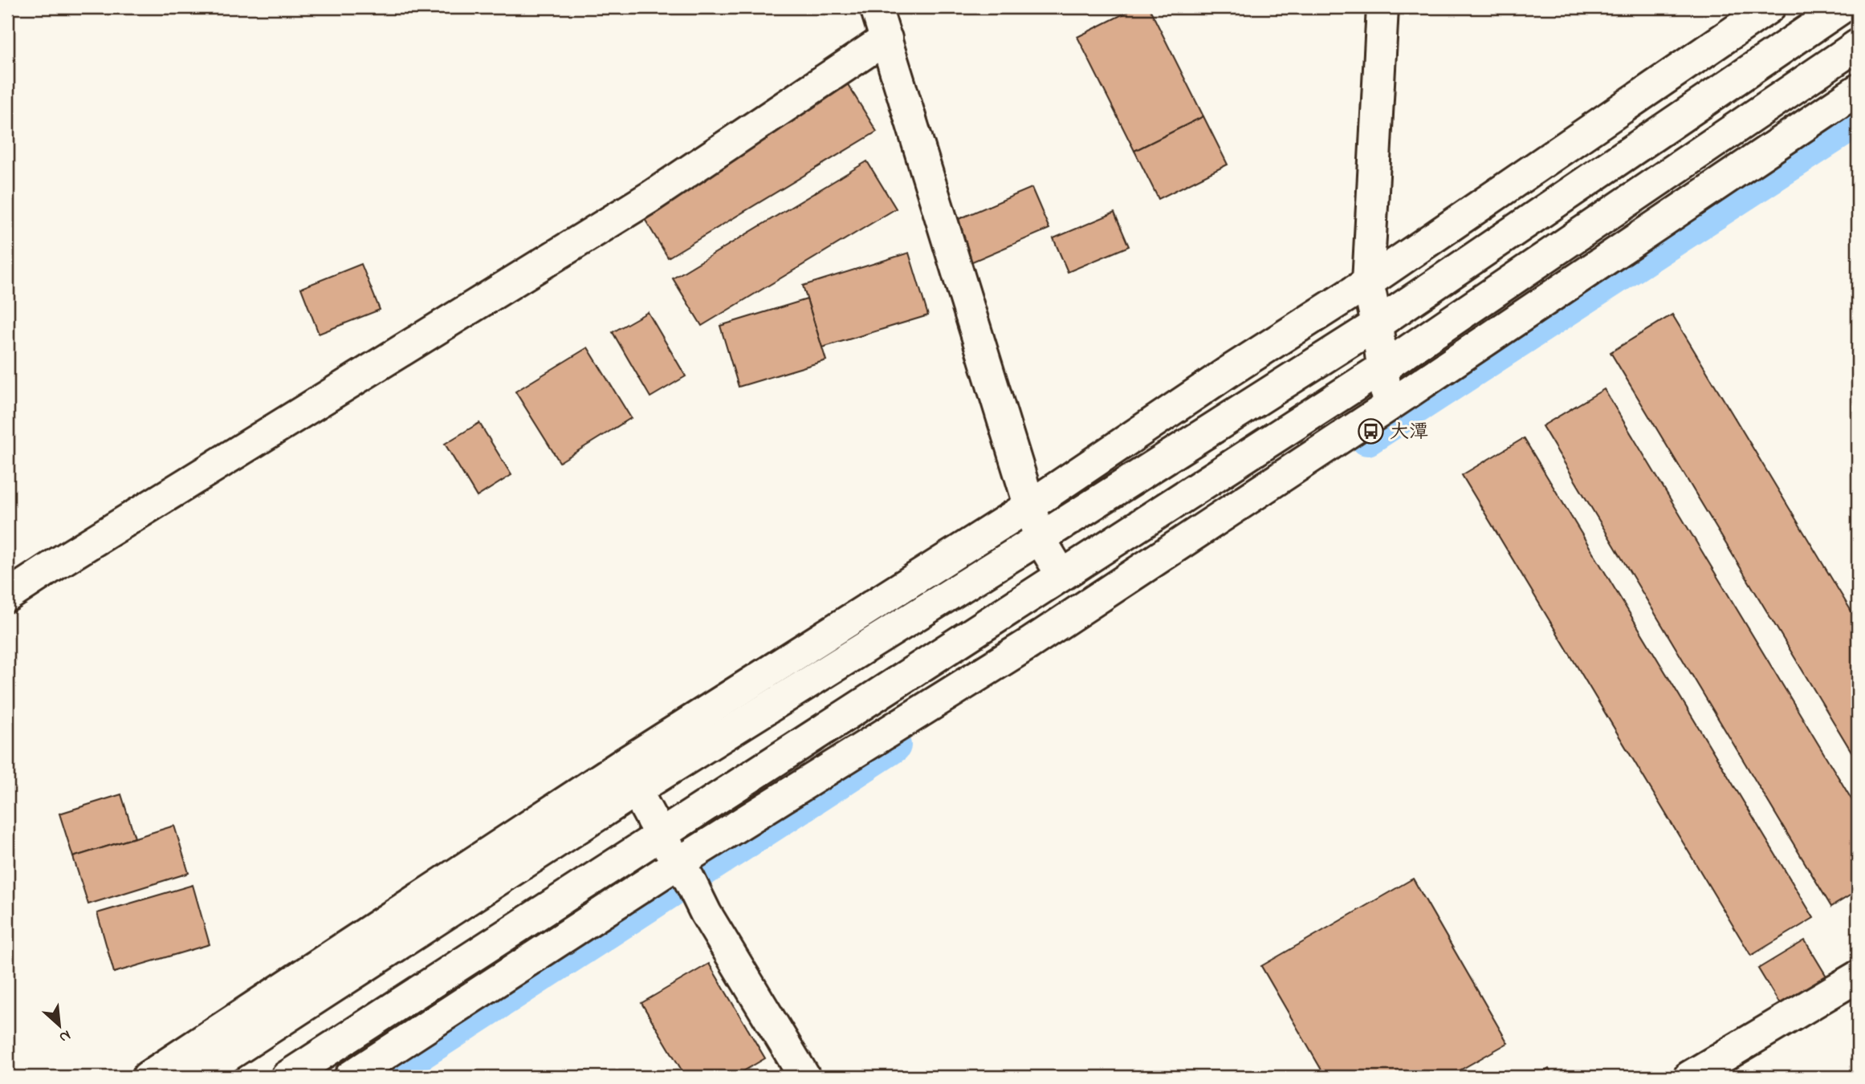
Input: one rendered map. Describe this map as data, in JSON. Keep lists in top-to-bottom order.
{
  "places": {
    "bus stop": ["大潭"]
  },
  "north": "bottom right"
}
